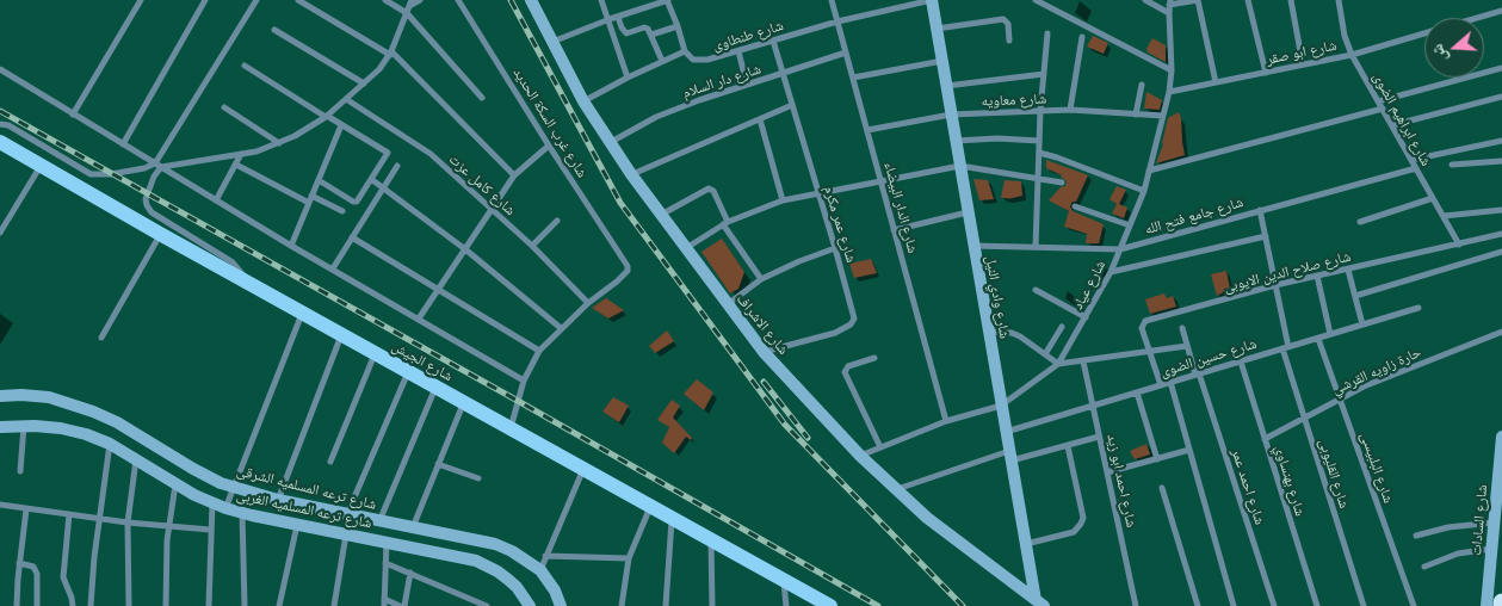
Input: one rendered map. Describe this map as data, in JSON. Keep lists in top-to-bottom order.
{
  "streets": {
    "main road": ["شارع الجيش"],
    "street": [
      "شارع طنطاوى",
      "شارع ابو صقر",
      "شارع دار السلام",
      "شارع معاويه",
      "شارع ابراهيم الضوى",
      "شارع غرب السكة الحديد",
      "شارع كامل عزت",
      "شارع الدار البيضاء",
      "شارع جامع فتح الله",
      "شارع عمر مكرم",
      "شارع صلاح الدين الايوبى",
      "شارع عياد",
      "شارع وادي النيل",
      "شارع الاشراف",
      "شارع حسين الضوى",
      "حارة زاويه القرشي",
      "شارع البلبيسى",
      "شارع القليوبى",
      "شارع احمد ابو زيد",
      "شارع بهنساوي",
      "شارع احمد عمر",
      "شارع ترعه المسلميه الشرقى",
      "شارع ترعه المسلميه الغربى",
      "شارع السادات"
    ]
  },
  "crossings": [
    ["شارع طنطاوى", "شارع الدار البيضاء"],
    ["شارع طنطاوى", "شارع عمر مكرم"],
    ["شارع طنطاوى", "شارع وادي النيل"],
    ["شارع ابو صقر", "شارع ابراهيم الضوى"],
    ["شارع ابو صقر", "شارع عياد"],
    ["شارع دار السلام", "شارع الدار البيضاء"],
    ["شارع دار السلام", "شارع عمر مكرم"],
    ["شارع دار السلام", "شارع الاشراف"],
    ["شارع معاويه", "شارع الدار البيضاء"],
    ["شارع معاويه", "شارع عياد"],
    ["شارع معاويه", "شارع وادي النيل"],
    ["شارع ابراهيم الضوى", "شارع جامع فتح الله"],
    ["شارع ابراهيم الضوى", "شارع صلاح الدين الايوبى"],
    ["شارع غرب السكة الحديد", "شارع كامل عزت"],
    ["شارع الدار البيضاء", "شارع عياد"],
    ["شارع جامع فتح الله", "شارع عياد"],
    ["شارع جامع فتح الله", "شارع وادي النيل"],
    ["شارع جامع فتح الله", "شارع القليوبى"],
    ["شارع عمر مكرم", "شارع الاشراف"],
    ["شارع صلاح الدين الايوبى", "شارع حسين الضوى"],
    ["شارع صلاح الدين الايوبى", "شارع القليوبى"],
    ["شارع عياد", "شارع وادي النيل"],
    ["شارع عياد", "شارع الاشراف"],
    ["شارع وادي النيل", "شارع الاشراف"],
    ["شارع وادي النيل", "شارع حسين الضوى"],
    ["شارع حسين الضوى", "شارع البلبيسى"],
    ["شارع حسين الضوى", "شارع القليوبى"],
    ["شارع حسين الضوى", "شارع احمد ابو زيد"],
    ["شارع حسين الضوى", "شارع بهنساوي"],
    ["شارع حسين الضوى", "شارع احمد عمر"],
    ["حارة زاويه القرشي", "شارع البلبيسى"],
    ["حارة زاويه القرشي", "شارع القليوبى"],
    ["حارة زاويه القرشي", "شارع بهنساوي"]
  ],
  "north": "left"
}
